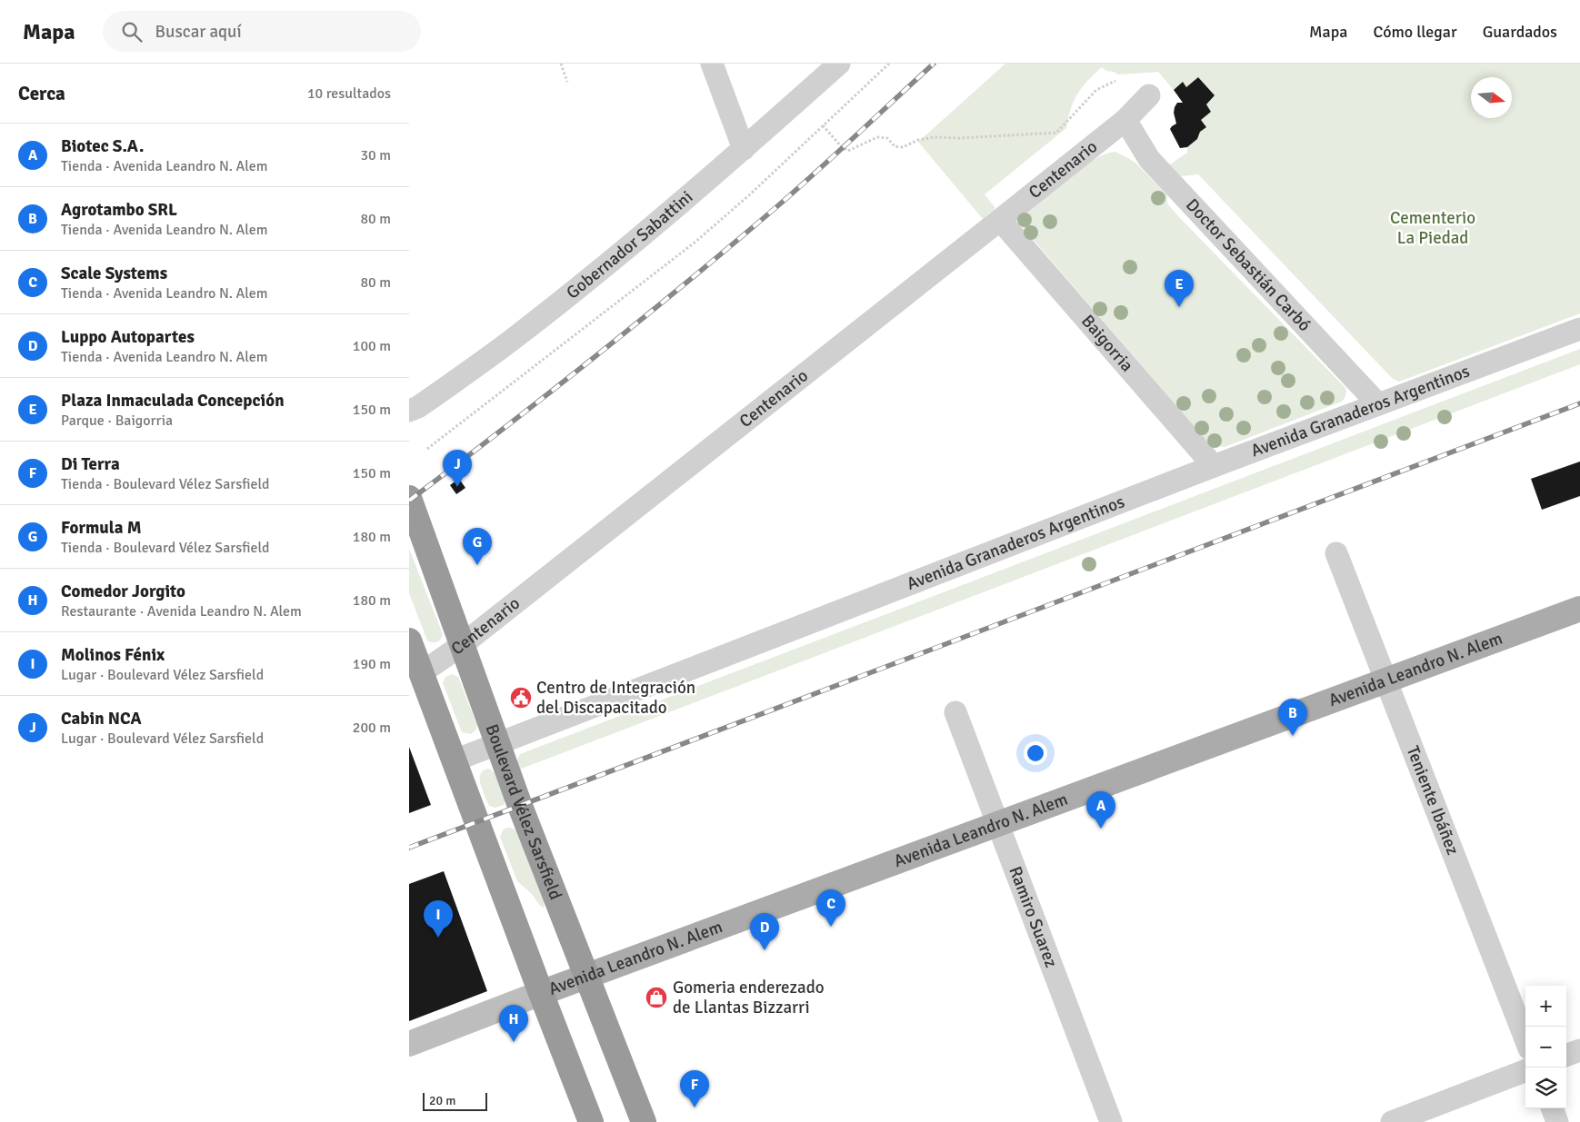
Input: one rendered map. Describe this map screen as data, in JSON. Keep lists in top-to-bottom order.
{
  "streets": {
    "highway": ["Boulevard Vélez Sarsfield"],
    "main road": ["Avenida Leandro N. Alem"],
    "street": [
      "Centenario",
      "Gobernador Sabattini",
      "Doctor Sebastián Carbó",
      "Baigorria",
      "Avenida Granaderos Argentinos",
      "Teniente Ibáñez",
      "Ramiro Suarez"
    ]
  },
  "crossings": [
    ["Centenario", "Doctor Sebastián Carbó"],
    ["Centenario", "Baigorria"],
    ["Centenario", "Boulevard Vélez Sarsfield"],
    ["Doctor Sebastián Carbó", "Avenida Granaderos Argentinos"],
    ["Baigorria", "Avenida Granaderos Argentinos"],
    ["Avenida Granaderos Argentinos", "Boulevard Vélez Sarsfield"],
    ["Avenida Leandro N. Alem", "Teniente Ibáñez"],
    ["Avenida Leandro N. Alem", "Boulevard Vélez Sarsfield"],
    ["Avenida Leandro N. Alem", "Ramiro Suarez"]
  ],
  "parks": ["Cementerio La Piedad"],
  "places": {
    "public building": ["Centro de Integración del Discapacitado"],
    "shop": ["Gomeria enderezado de Llantas Bizzarri"]
  },
  "scale_bar": "20 m",
  "north": "right",
  "page": {
    "header": "Mapa",
    "search": "Buscar aquí",
    "nav": ["Mapa", "Cómo llegar", "Guardados"],
    "heading": ["Cerca", "10 resultados"],
    "list": [
      {
        "mark": "A",
        "name": "Biotec S.A.",
        "note": "Tienda · Avenida Leandro N. Alem",
        "value": "30 m"
      },
      {
        "mark": "B",
        "name": "Agrotambo SRL",
        "note": "Tienda · Avenida Leandro N. Alem",
        "value": "80 m"
      },
      {
        "mark": "C",
        "name": "Scale Systems",
        "note": "Tienda · Avenida Leandro N. Alem",
        "value": "80 m"
      },
      {
        "mark": "D",
        "name": "Luppo Autopartes",
        "note": "Tienda · Avenida Leandro N. Alem",
        "value": "100 m"
      },
      {
        "mark": "E",
        "name": "Plaza Inmaculada Concepción",
        "note": "Parque · Baigorria",
        "value": "150 m"
      },
      {
        "mark": "F",
        "name": "Di Terra",
        "note": "Tienda · Boulevard Vélez Sarsfield",
        "value": "150 m"
      },
      {
        "mark": "G",
        "name": "Formula M",
        "note": "Tienda · Boulevard Vélez Sarsfield",
        "value": "180 m"
      },
      {
        "mark": "H",
        "name": "Comedor Jorgito",
        "note": "Restaurante · Avenida Leandro N. Alem",
        "value": "180 m"
      },
      {
        "mark": "I",
        "name": "Molinos Fénix",
        "note": "Lugar · Boulevard Vélez Sarsfield",
        "value": "190 m"
      },
      {
        "mark": "J",
        "name": "Cabin NCA",
        "note": "Lugar · Boulevard Vélez Sarsfield",
        "value": "200 m"
      }
    ],
    "pins": [
      "E",
      "J",
      "G",
      "B",
      "A",
      "C",
      "I",
      "D",
      "H",
      "F"
    ],
    "map_buttons": ["+", "−"],
    "scale": "20 m"
  }
}
